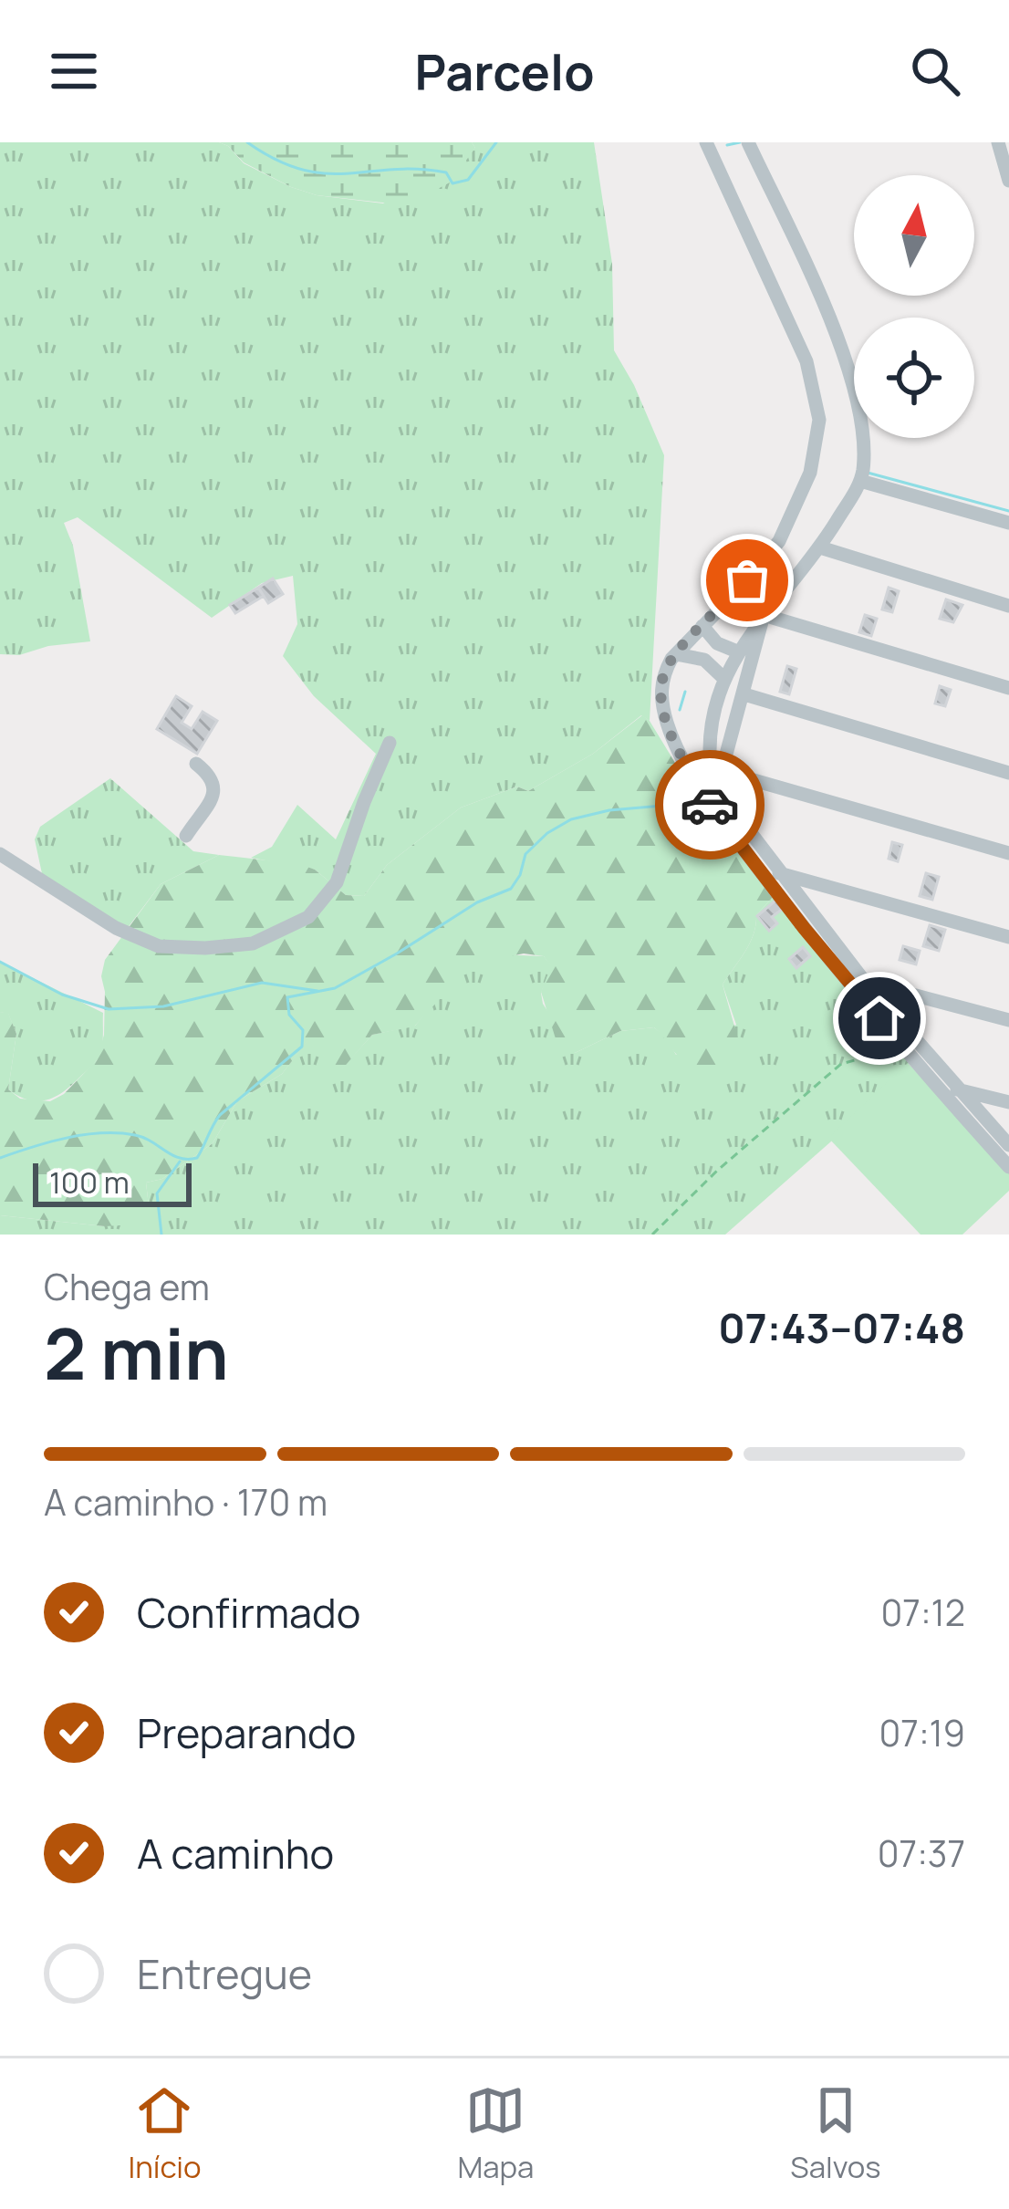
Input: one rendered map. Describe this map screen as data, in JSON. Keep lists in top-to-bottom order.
{
  "scale_bar": "100 m",
  "north": "top",
  "page": {
    "header": "Parcelo",
    "scale": "100 m",
    "heading": ["2 min", "Chega em", "07:43–07:48"],
    "bar": "A caminho · 170 m",
    "list": [
      ["Confirmado", "07:12"],
      ["Preparando", "07:19"],
      ["A caminho", "07:37"],
      "Entregue"
    ],
    "tabs": ["Início", "Mapa", "Salvos"]
  }
}
